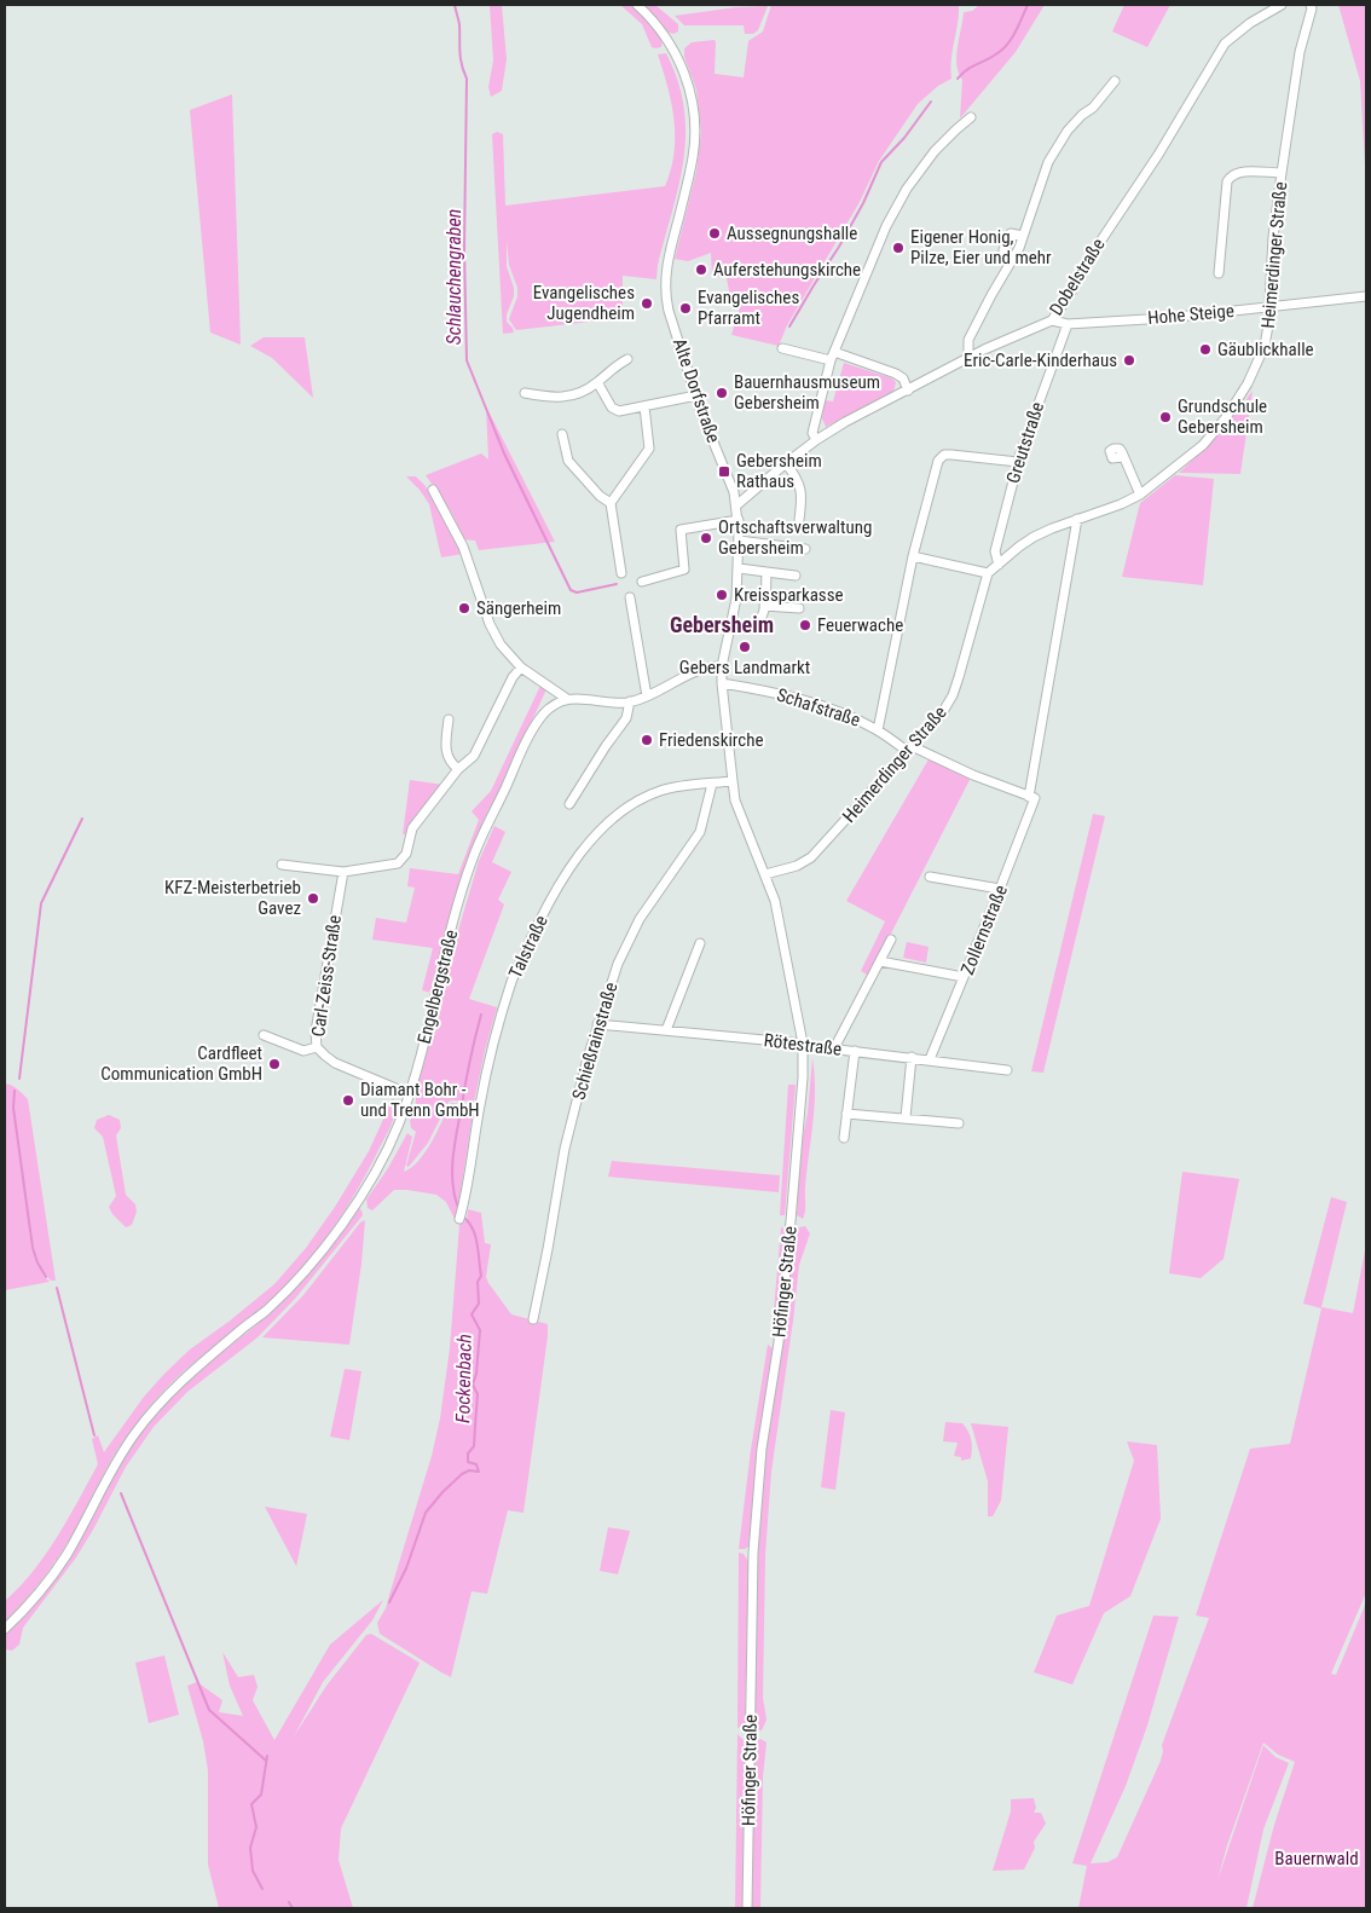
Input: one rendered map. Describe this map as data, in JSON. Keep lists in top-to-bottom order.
{
  "streets": {
    "street": [
      "Heimerdinger Straße",
      "Dobelstraße",
      "Hohe Steige",
      "Alte Dorfstraße",
      "Greutstraße",
      "Schafstraße",
      "Zollernstraße",
      "Talstraße",
      "Carl-Zeiss-Straße",
      "Engelbergstraße",
      "Schießrainstraße",
      "Rötestraße",
      "Höfinger Straße"
    ]
  },
  "crossings": [
    ["Heimerdinger Straße", "Hohe Steige"],
    ["Heimerdinger Straße", "Greutstraße"],
    ["Heimerdinger Straße", "Schafstraße"],
    ["Heimerdinger Straße", "Zollernstraße"],
    ["Heimerdinger Straße", "Höfinger Straße"],
    ["Dobelstraße", "Hohe Steige"],
    ["Dobelstraße", "Alte Dorfstraße"],
    ["Hohe Steige", "Greutstraße"],
    ["Alte Dorfstraße", "Höfinger Straße"],
    ["Schafstraße", "Zollernstraße"],
    ["Schafstraße", "Höfinger Straße"],
    ["Zollernstraße", "Rötestraße"],
    ["Talstraße", "Schießrainstraße"],
    ["Talstraße", "Höfinger Straße"],
    ["Carl-Zeiss-Straße", "Engelbergstraße"],
    ["Schießrainstraße", "Rötestraße"],
    ["Rötestraße", "Höfinger Straße"]
  ],
  "districts": ["Gebersheim"],
  "water": ["Schlauchengraben", "Fockenbach"],
  "parks": ["Bauernwald"],
  "places": {
    "other": [
      "Aussegnungshalle",
      "Eigener Honig, Pilze, Eier und mehr",
      "Auferstehungskirche",
      "Evangelisches Jugendheim",
      "Evangelisches Pfarramt",
      "Gäublickhalle",
      "Eric-Carle-Kinderhaus",
      "Bauernhausmuseum Gebersheim",
      "Grundschule Gebersheim",
      "Ortschaftsverwaltung Gebersheim",
      "Kreissparkasse",
      "Sängerheim",
      "Feuerwache",
      "Gebers Landmarkt",
      "Friedenskirche",
      "KFZ-Meisterbetrieb Gavez",
      "Cardfleet Communication GmbH",
      "Diamant Bohr - und Trenn GmbH"
    ],
    "transit": ["Gebersheim Rathaus"]
  }
}
